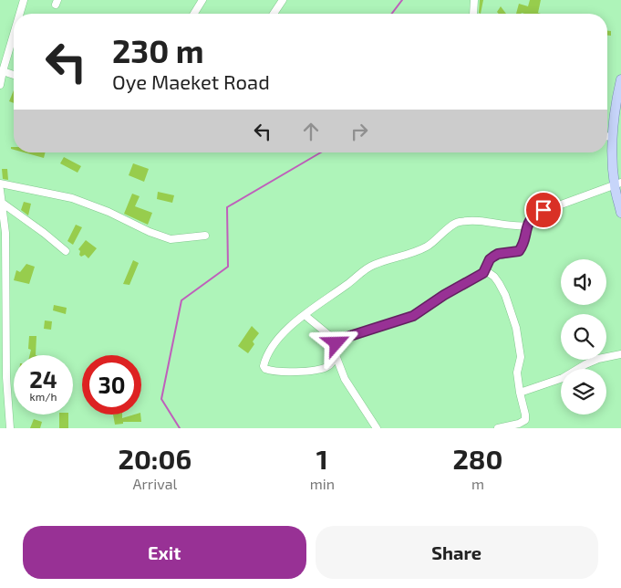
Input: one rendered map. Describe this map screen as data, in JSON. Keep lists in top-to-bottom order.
{
  "page": {
    "turn": ["230 m", "Oye Maeket Road"],
    "speed": "24 km/h",
    "limit": "30",
    "eta": [
      "20:06",
      "Arrival",
      "1",
      "min",
      "280",
      "m"
    ],
    "buttons": ["Exit", "Share"]
  }
}
